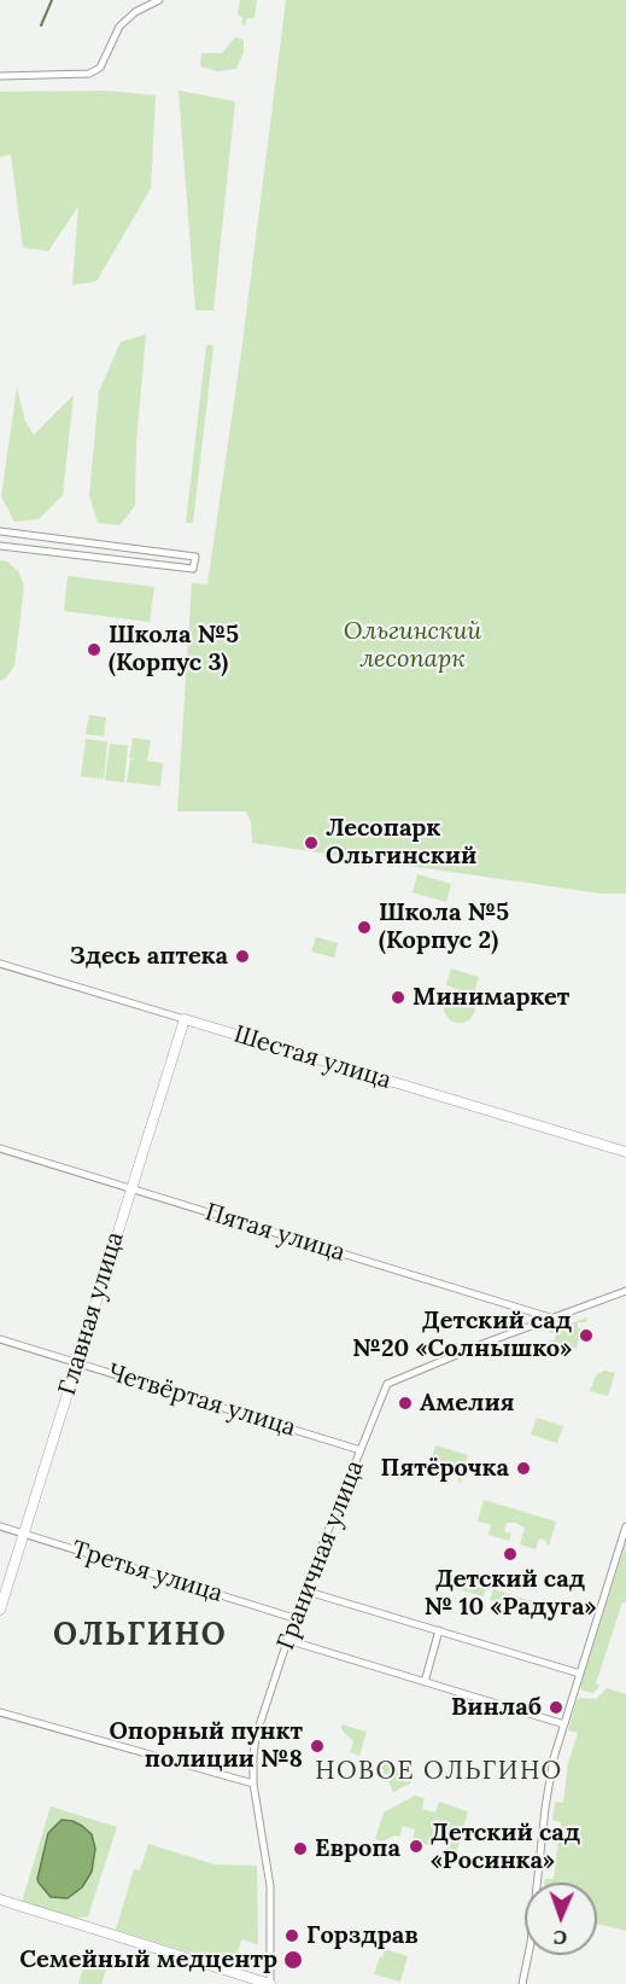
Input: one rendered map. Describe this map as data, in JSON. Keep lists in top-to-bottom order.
{
  "streets": {
    "street": [
      "Шестая улица",
      "Пятая улица",
      "Главная улица",
      "Четвёртая улица",
      "Граничная улица",
      "Третья улица"
    ]
  },
  "crossings": [
    ["Шестая улица", "Главная улица"],
    ["Пятая улица", "Главная улица"],
    ["Пятая улица", "Граничная улица"],
    ["Главная улица", "Четвёртая улица"],
    ["Главная улица", "Третья улица"],
    ["Четвёртая улица", "Граничная улица"],
    ["Граничная улица", "Третья улица"]
  ],
  "districts": ["ОЛЬГИНО", "НОВОЕ ОЛЬГИНО"],
  "parks": ["Ольгинский лесопарк"],
  "places": [
    "Школа №5 (Корпус 3)",
    "Лесопарк Ольгинский",
    "Школа №5 (Корпус 2)",
    "Здесь аптека",
    "Минимаркет",
    "Детский сад №20 «Солнышко»",
    "Амелия",
    "Пятёрочка",
    "Детский сад № 10 «Радуга»",
    "Винлаб",
    "Опорный пункт полиции №8",
    "Детский сад «Росинка»",
    "Европа",
    "Горздрав",
    "Семейный медцентр"
  ],
  "north": "bottom"
}
